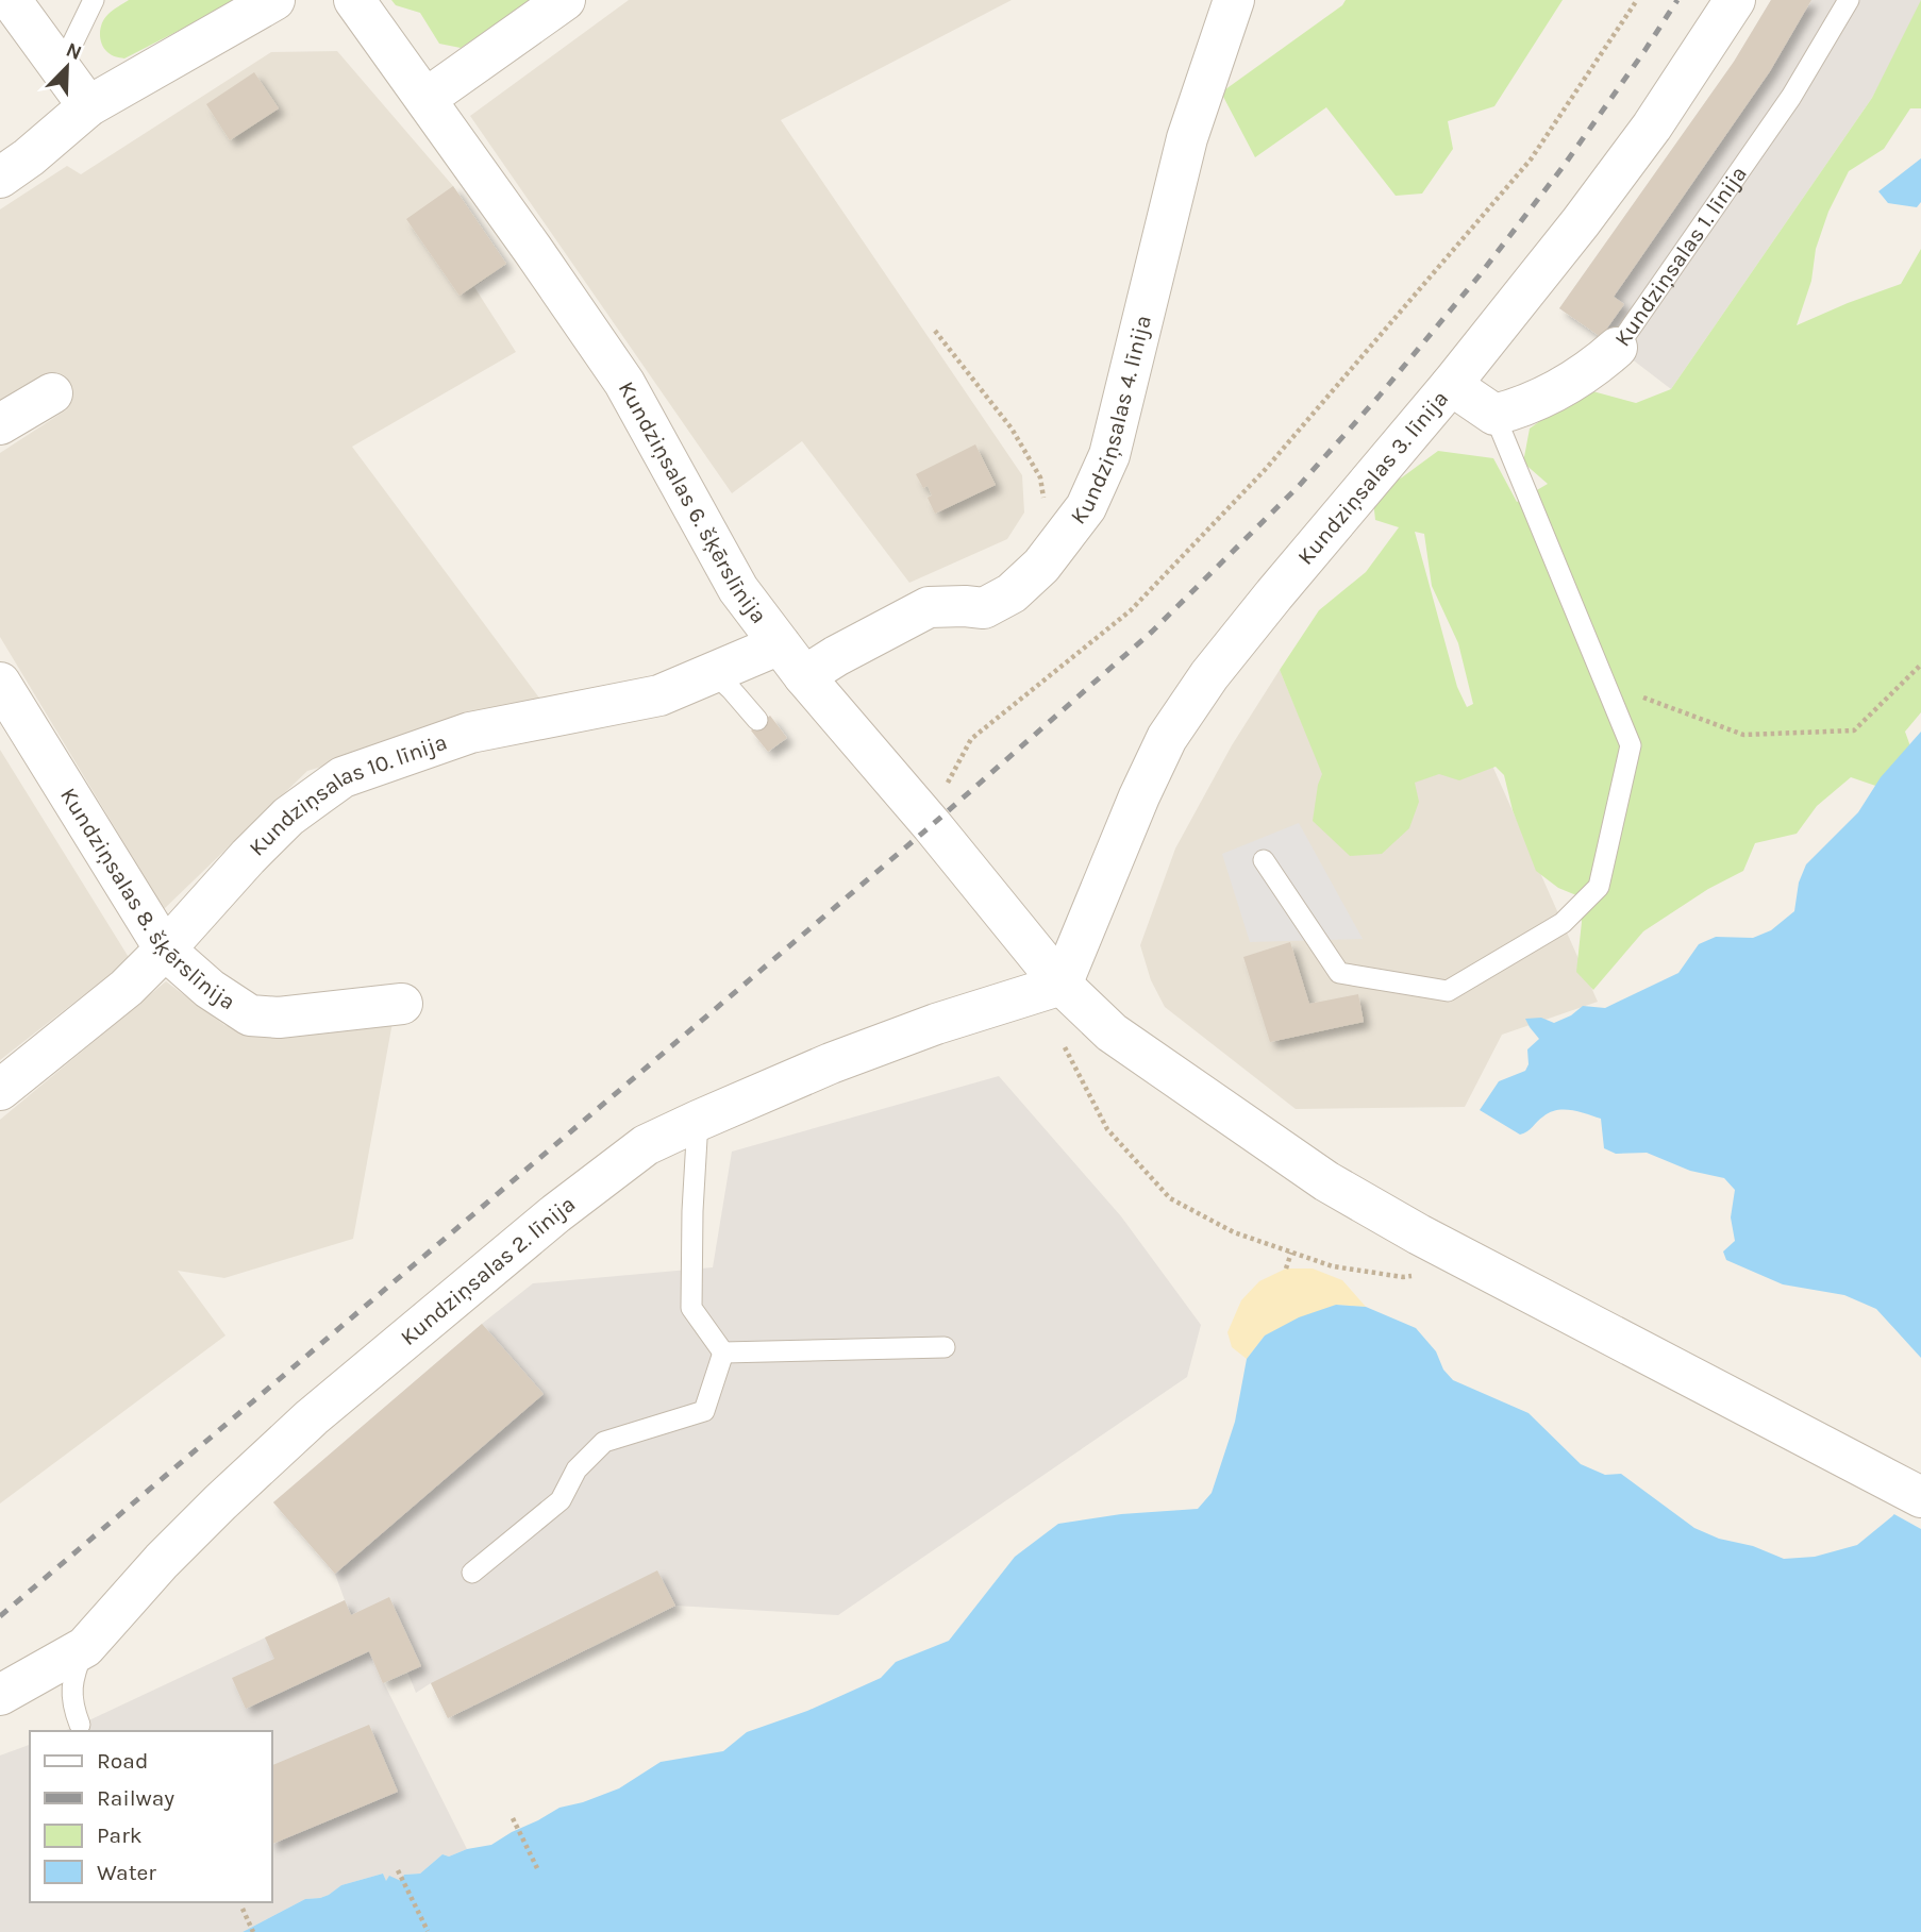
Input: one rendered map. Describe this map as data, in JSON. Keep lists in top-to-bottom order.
{
  "streets": {
    "street": [
      "Kundziņsalas 1. līnija",
      "Kundziņsalas 4. līnija",
      "Kundziņsalas 3. līnija",
      "Kundziņsalas 6. šķērslīnija",
      "Kundziņsalas 10. līnija",
      "Kundziņsalas 8. šķērslīnija",
      "Kundziņsalas 2. līnija"
    ]
  },
  "crossings": [
    ["Kundziņsalas 4. līnija", "Kundziņsalas 6. šķērslīnija"],
    ["Kundziņsalas 3. līnija", "Kundziņsalas 6. šķērslīnija"],
    ["Kundziņsalas 3. līnija", "Kundziņsalas 2. līnija"],
    ["Kundziņsalas 6. šķērslīnija", "Kundziņsalas 10. līnija"],
    ["Kundziņsalas 6. šķērslīnija", "Kundziņsalas 2. līnija"],
    ["Kundziņsalas 10. līnija", "Kundziņsalas 8. šķērslīnija"]
  ],
  "legend": [
    "Road",
    "Railway",
    "Park",
    "Water"
  ],
  "north": "top right"
}
